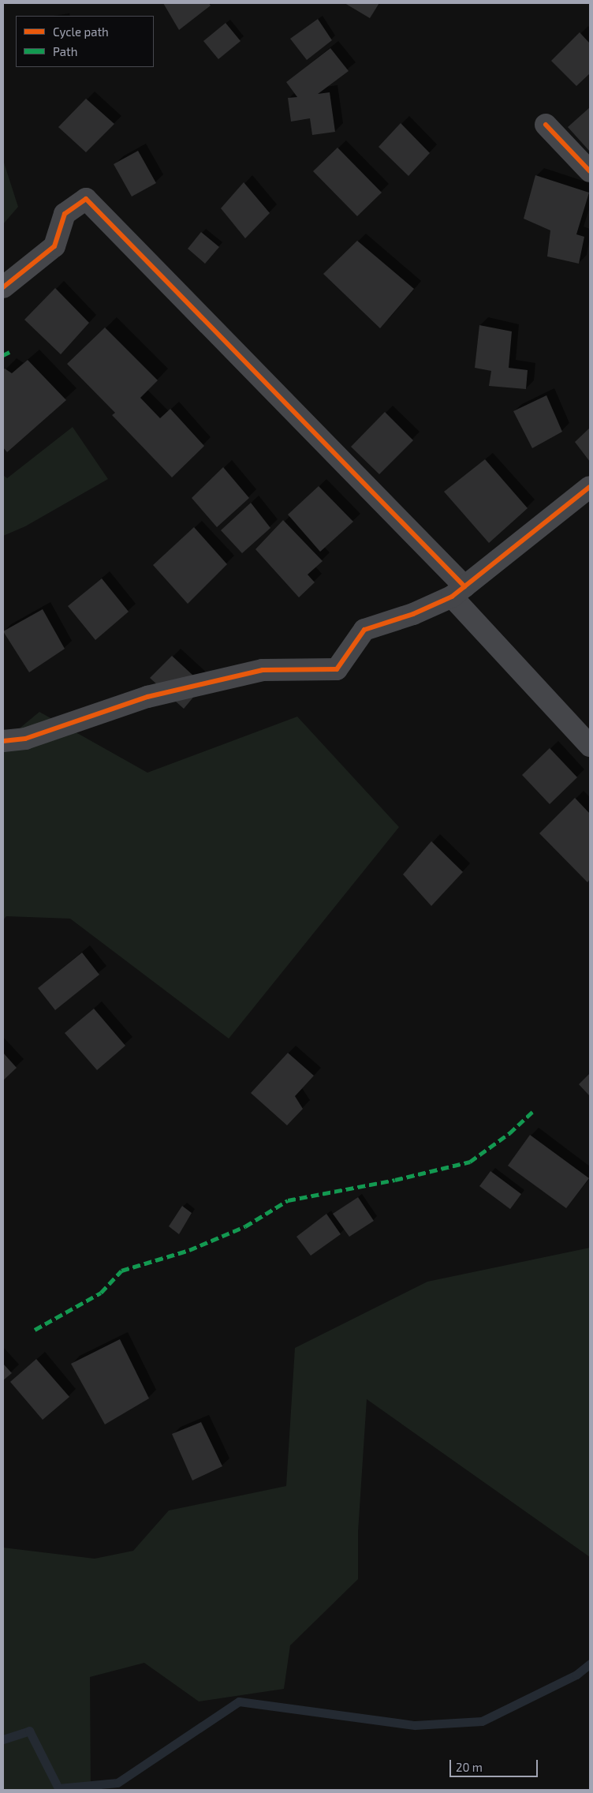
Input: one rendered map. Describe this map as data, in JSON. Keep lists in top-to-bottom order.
{
  "legend": ["Cycle path", "Path"],
  "scale_bar": "20 m"
}
